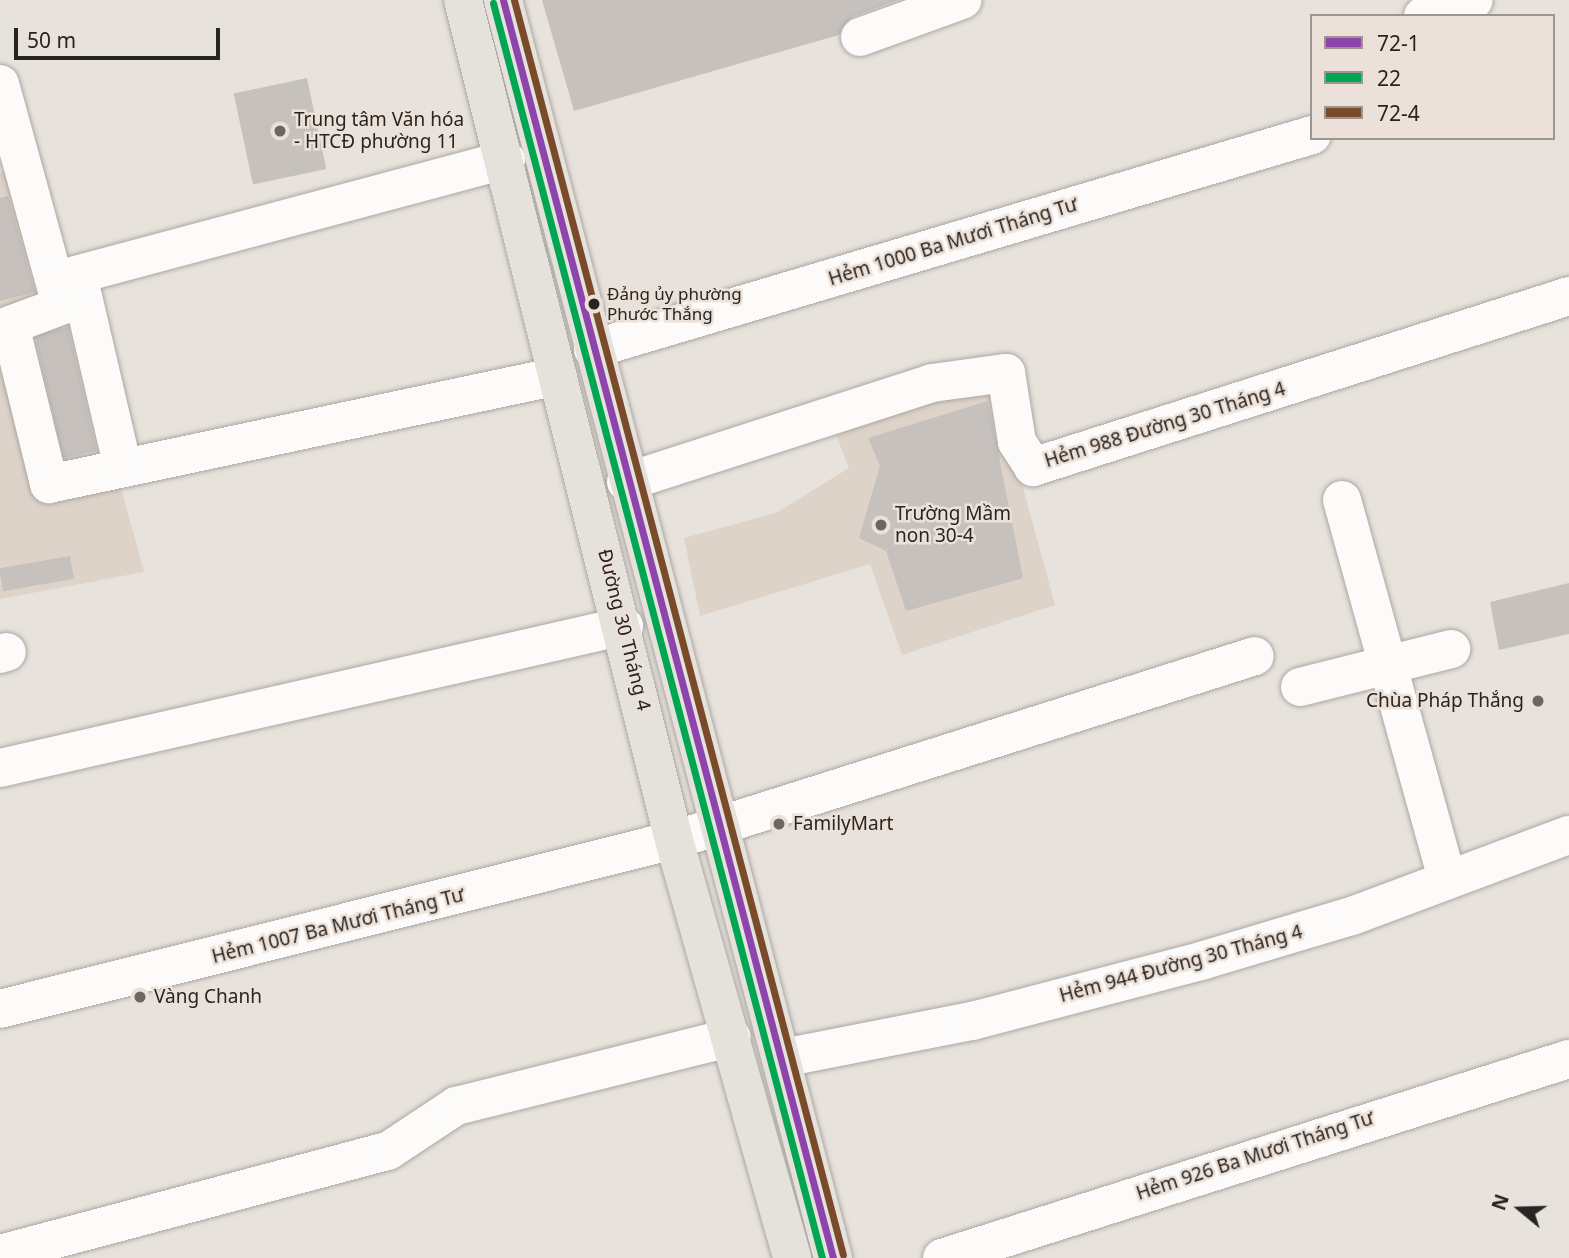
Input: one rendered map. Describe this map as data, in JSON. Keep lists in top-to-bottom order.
{
  "streets": {
    "main road": ["Đường 30 Tháng 4"],
    "street": [
      "Hẻm 1000 Ba Mươi Tháng Tư",
      "Hẻm 988 Đường 30 Tháng 4",
      "Hẻm 1007 Ba Mươi Tháng Tư",
      "Hẻm 944 Đường 30 Tháng 4",
      "Hẻm 926 Ba Mươi Tháng Tư"
    ]
  },
  "crossings": [
    ["Hẻm 1000 Ba Mươi Tháng Tư", "Đường 30 Tháng 4"],
    ["Hẻm 988 Đường 30 Tháng 4", "Đường 30 Tháng 4"],
    ["Đường 30 Tháng 4", "Hẻm 1007 Ba Mươi Tháng Tư"],
    ["Đường 30 Tháng 4", "Hẻm 944 Đường 30 Tháng 4"]
  ],
  "places": [
    "Trung tâm Văn hóa - HTCĐ phường 11",
    "Đảng ủy phường Phước Thắng",
    "Trường Mầm non 30-4",
    "Chùa Pháp Thắng",
    "FamilyMart",
    "Vàng Chanh"
  ],
  "lines": ["transit line 72-1", "transit line 72-4", "transit line 22"],
  "legend": ["72-1", "22", "72-4"],
  "scale_bar": "50 m",
  "north": "left"
}
